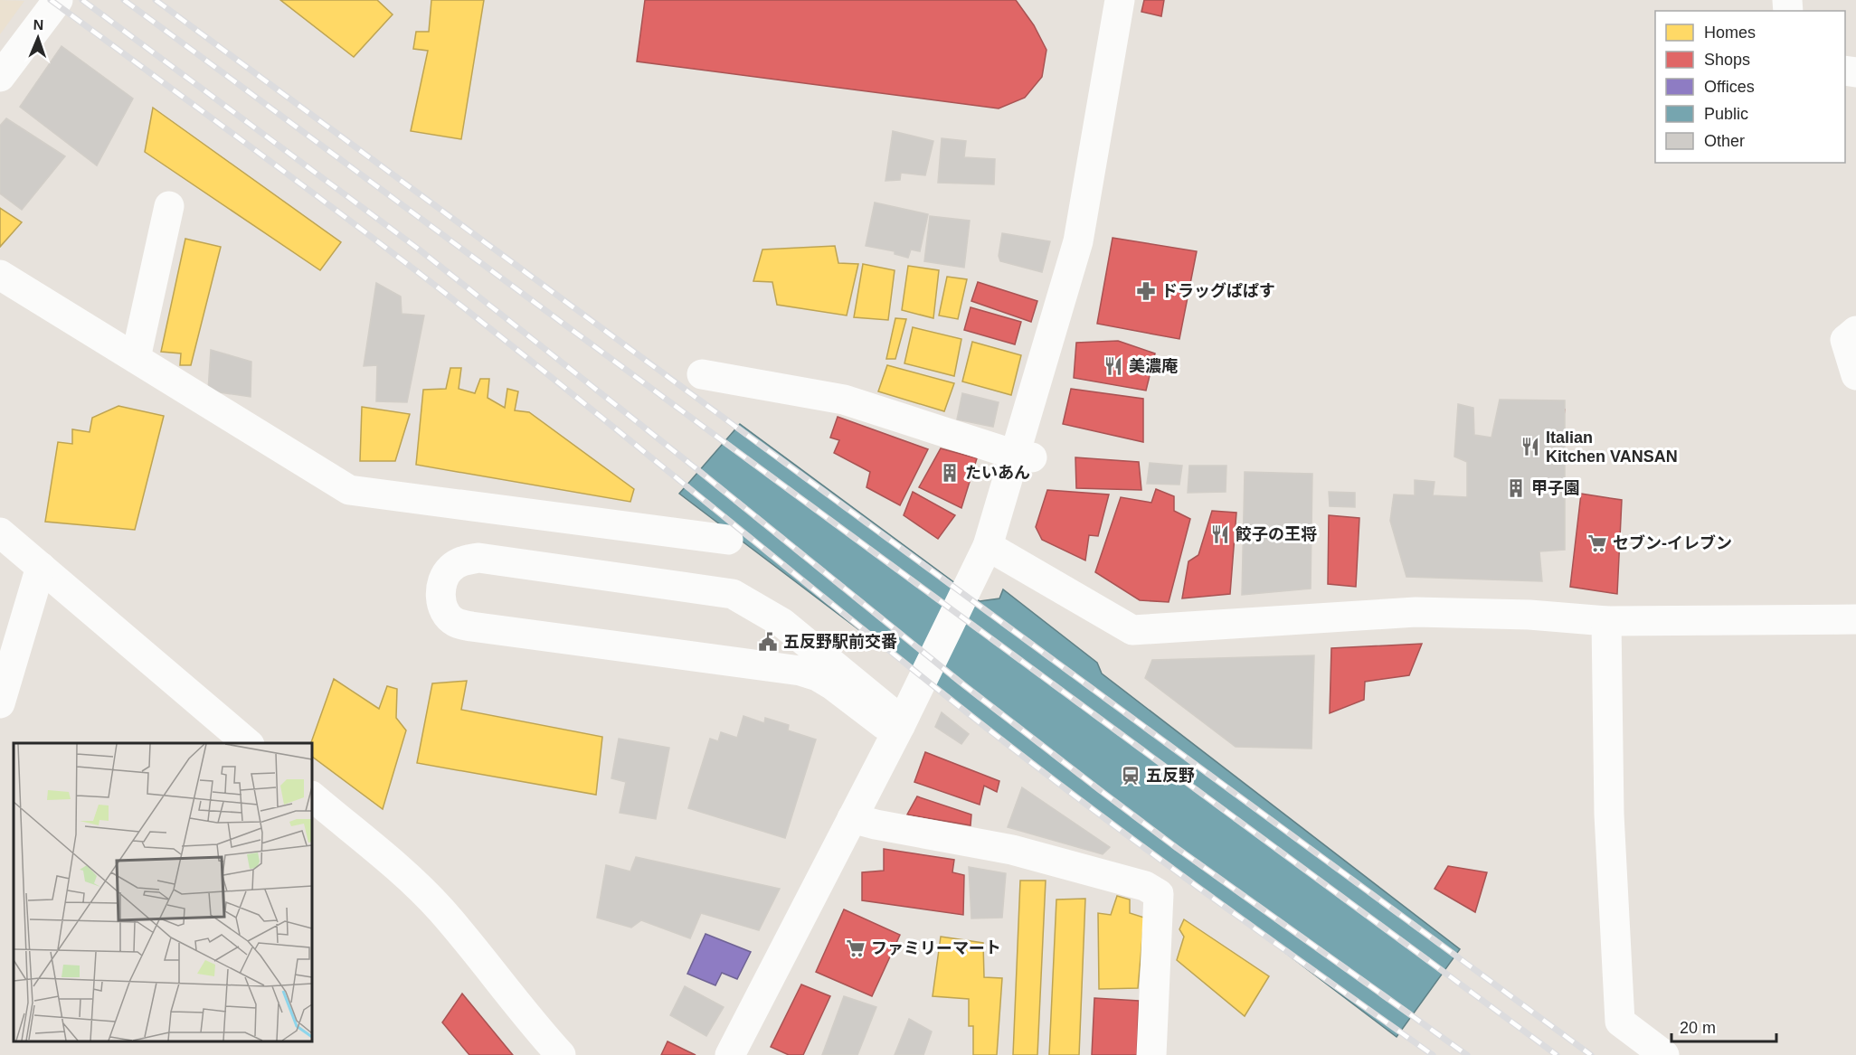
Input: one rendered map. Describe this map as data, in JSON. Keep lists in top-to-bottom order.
{
  "places": {
    "pharmacy": ["ドラッグぱぱす"],
    "restaurant": ["美濃庵", "Italian Kitchen VANSAN", "餃子の王将"],
    "building": ["たいあん", "甲子園"],
    "supermarket": ["セブン-イレブン", "ファミリーマート"],
    "public building": ["五反野駅前交番"],
    "station": ["五反野"]
  },
  "legend": [
    "Homes",
    "Shops",
    "Offices",
    "Public",
    "Other"
  ],
  "scale_bar": "20 m",
  "north": "top"
}
